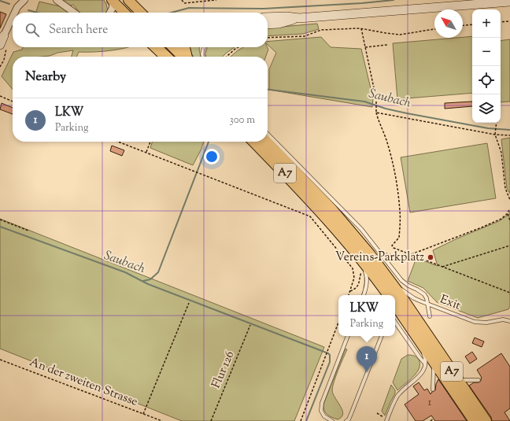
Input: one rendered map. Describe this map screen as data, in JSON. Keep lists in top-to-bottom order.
{
  "streets": {
    "highway": ["A7"],
    "lane": ["Exit"],
    "path": ["Flur 126", "An der zweiten Strasse"]
  },
  "crossings": [
    ["A7", "Exit"]
  ],
  "water": ["Saubach"],
  "places": ["Vereins-Parkplatz"],
  "house_numbers": ["1"],
  "north": "top left",
  "page": {
    "map_buttons": ["+", "−"],
    "search": "Search here",
    "heading": "Nearby",
    "list": [
      {
        "mark": "1",
        "name": "LKW",
        "note": "Parking",
        "value": "300 m"
      }
    ],
    "popup": ["LKW", "Parking"],
    "pins": "1"
  }
}
